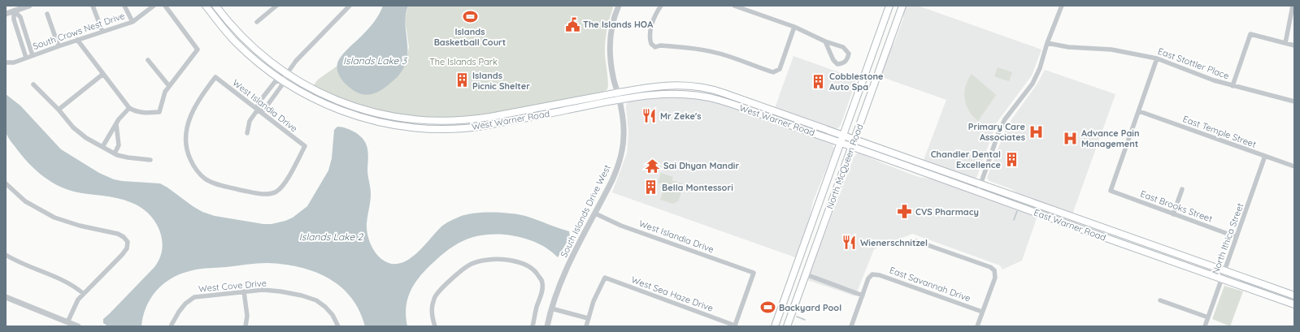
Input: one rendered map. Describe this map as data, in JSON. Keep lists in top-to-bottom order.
{
  "streets": {
    "main road": ["West Warner Road", "North McQueen Road", "East Warner Road"],
    "street": [
      "South Crows Nest Drive",
      "East Stottler Place",
      "West Islandia Drive",
      "East Temple Street",
      "East Brooks Street",
      "South Islands Drive West",
      "North Ithica Street",
      "East Savannah Drive",
      "West Cove Drive",
      "West Sea Haze Drive"
    ]
  },
  "crossings": [
    ["West Islandia Drive", "South Islands Drive West"],
    ["West Islandia Drive", "West Sea Haze Drive"],
    ["West Warner Road", "North McQueen Road"],
    ["West Warner Road", "South Islands Drive West"],
    ["West Warner Road", "East Warner Road"],
    ["East Temple Street", "East Brooks Street"],
    ["East Temple Street", "North Ithica Street"],
    ["North McQueen Road", "East Warner Road"],
    ["East Brooks Street", "North Ithica Street"],
    ["East Warner Road", "North Ithica Street"]
  ],
  "water": ["Islands Lake 3", "Islands Lake 2"],
  "parks": ["The Islands Park"],
  "places": {
    "sports": ["Islands Basketball Court", "Backyard Pool"],
    "public building": ["The Islands HOA"],
    "building": [
      "Islands Picnic Shelter",
      "Cobblestone Auto Spa",
      "Chandler Dental Excellence",
      "Bella Montessori"
    ],
    "restaurant": ["Mr Zeke's", "Wienerschnitzel"],
    "hospital": ["Primary Care Associates", "Advance Pain Management"],
    "temple": ["Sai Dhyan Mandir"],
    "pharmacy": ["CVS Pharmacy"]
  }
}
